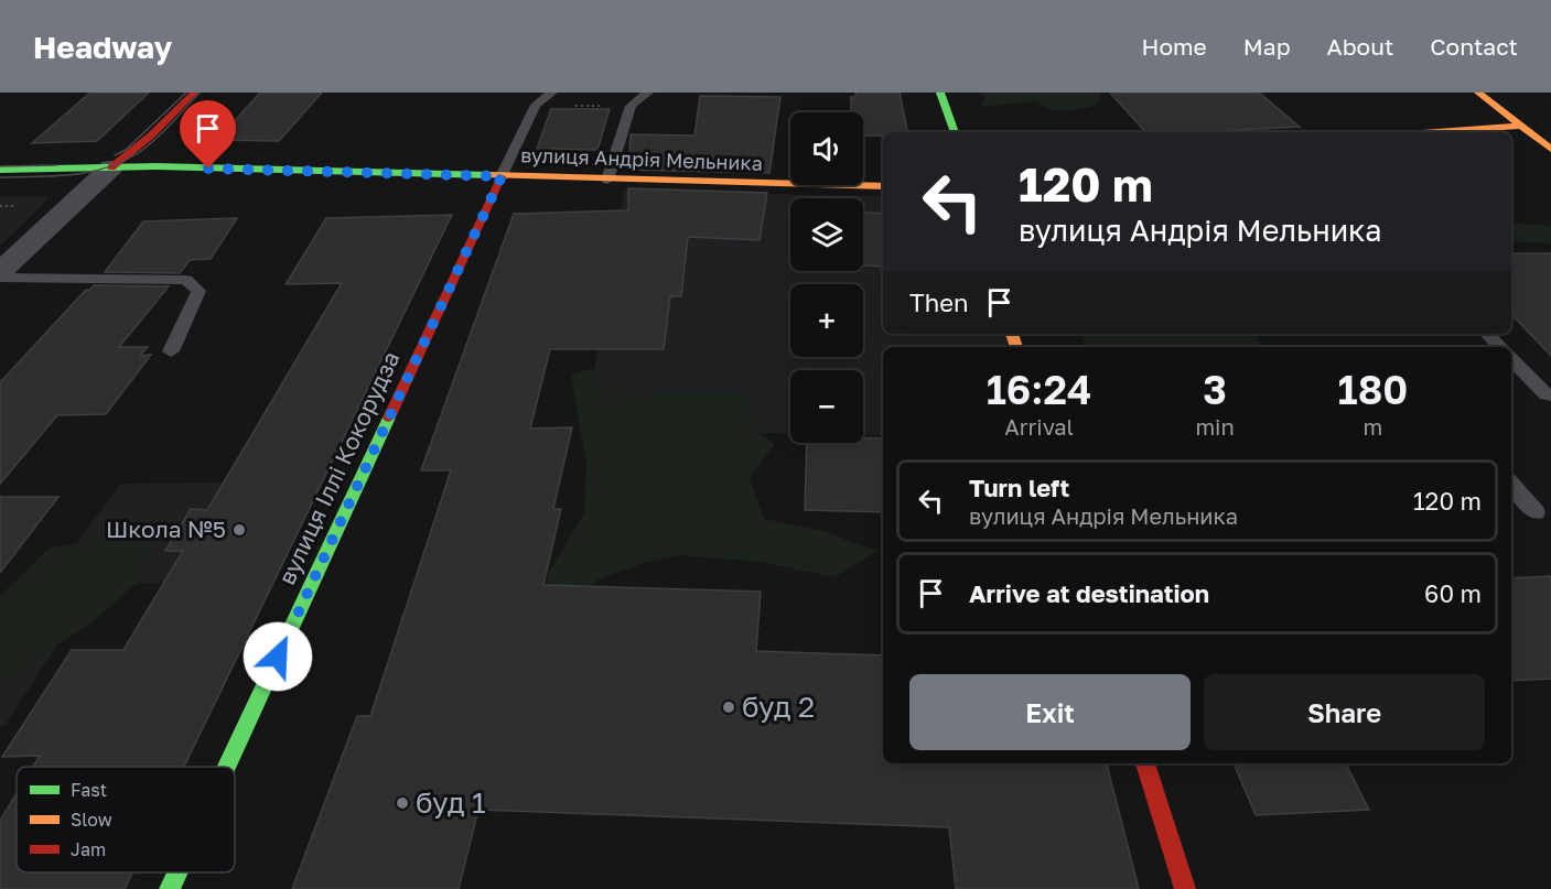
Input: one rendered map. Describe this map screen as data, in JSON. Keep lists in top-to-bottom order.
{
  "streets": {
    "street": ["вулиця Андрія Мельника", "вулиця Іллі Кокорудза"]
  },
  "crossings": [
    ["вулиця Андрія Мельника", "вулиця Іллі Кокорудза"]
  ],
  "places": ["Школа №5", "буд 2", "буд 1"],
  "legend": ["Fast", "Slow", "Jam"],
  "page": {
    "header": "Headway",
    "nav": [
      "Home",
      "Map",
      "About",
      "Contact"
    ],
    "map_buttons": ["+", "−"],
    "turn": ["120 m", "вулиця Андрія Мельника"],
    "then": "Then",
    "eta": [
      "16:24",
      "Arrival",
      "3",
      "min",
      "180",
      "m"
    ],
    "list": [
      {
        "name": "Turn left",
        "note": "вулиця Андрія Мельника",
        "value": "120 m"
      },
      {
        "name": "Arrive at destination",
        "value": "60 m"
      }
    ],
    "buttons": ["Exit", "Share"]
  }
}
